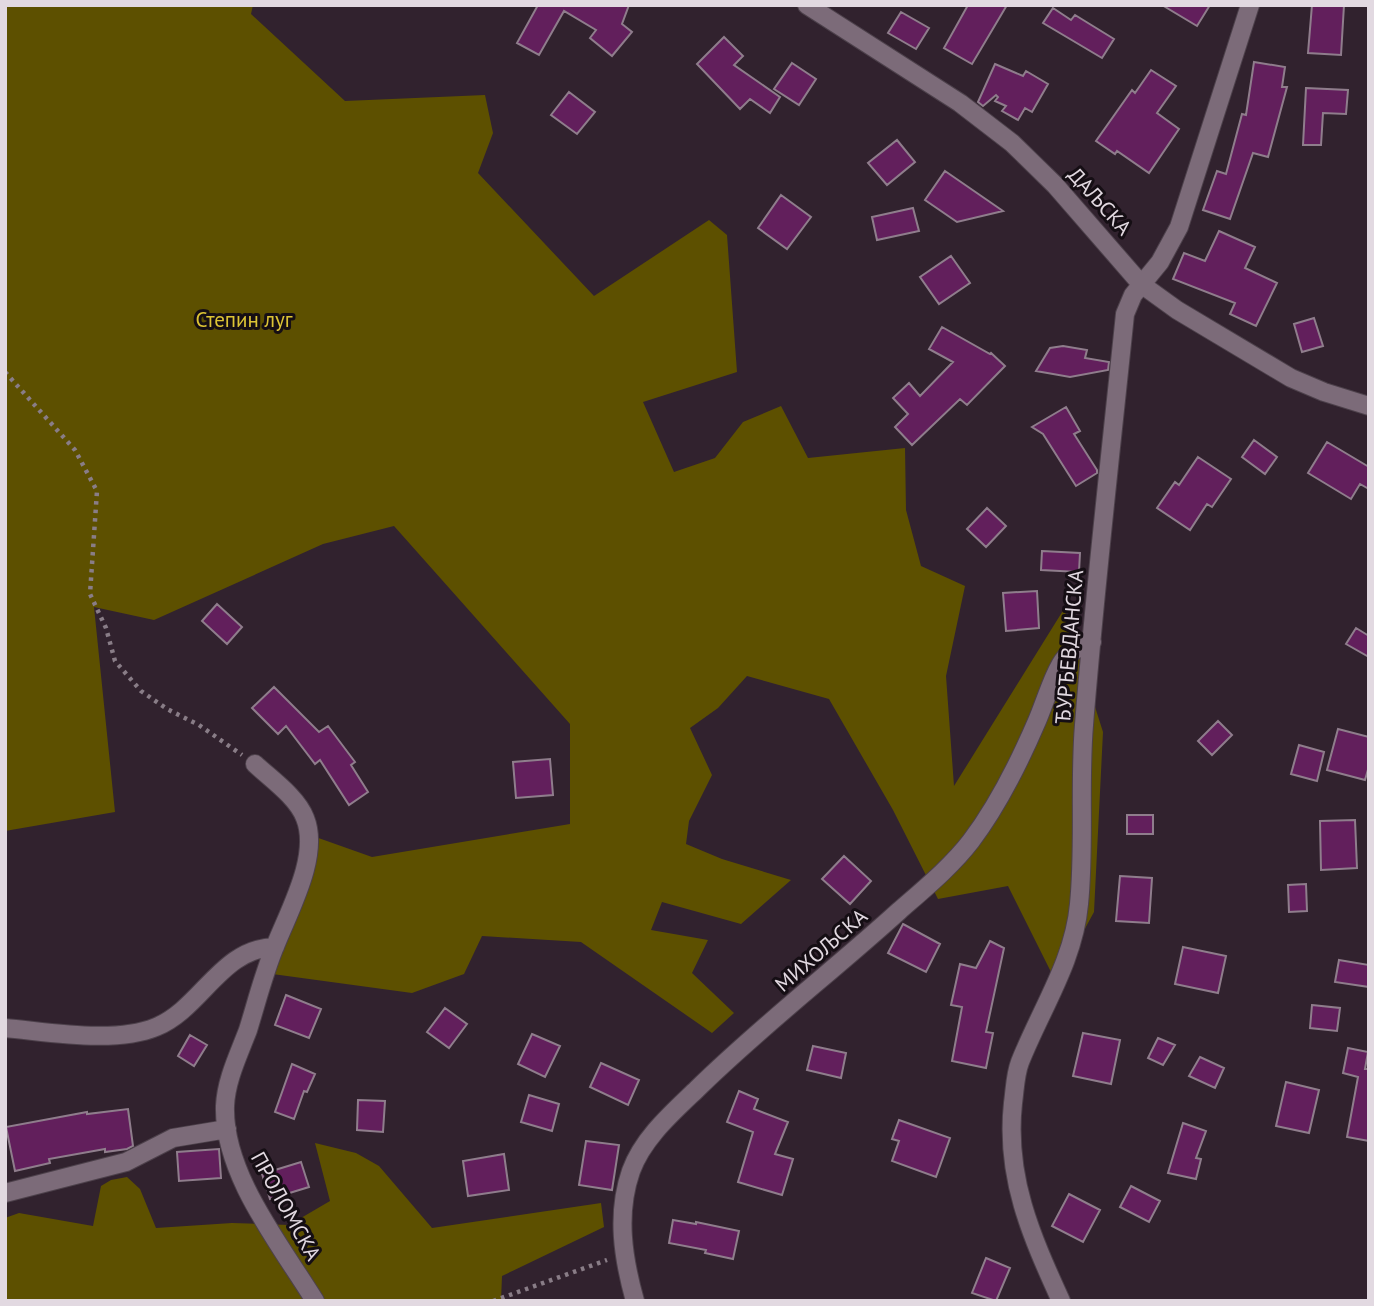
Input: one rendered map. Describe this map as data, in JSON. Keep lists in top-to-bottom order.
{
  "streets": {
    "street": [
      "ДАЉСКА",
      "ЂУРЂЕВДАНСКА",
      "МИХОЉСКА",
      "ПРОЛОМСКА"
    ]
  },
  "crossings": [
    ["ДАЉСКА", "ЂУРЂЕВДАНСКА"],
    ["ЂУРЂЕВДАНСКА", "МИХОЉСКА"]
  ],
  "parks": ["Степин луг"]
}
